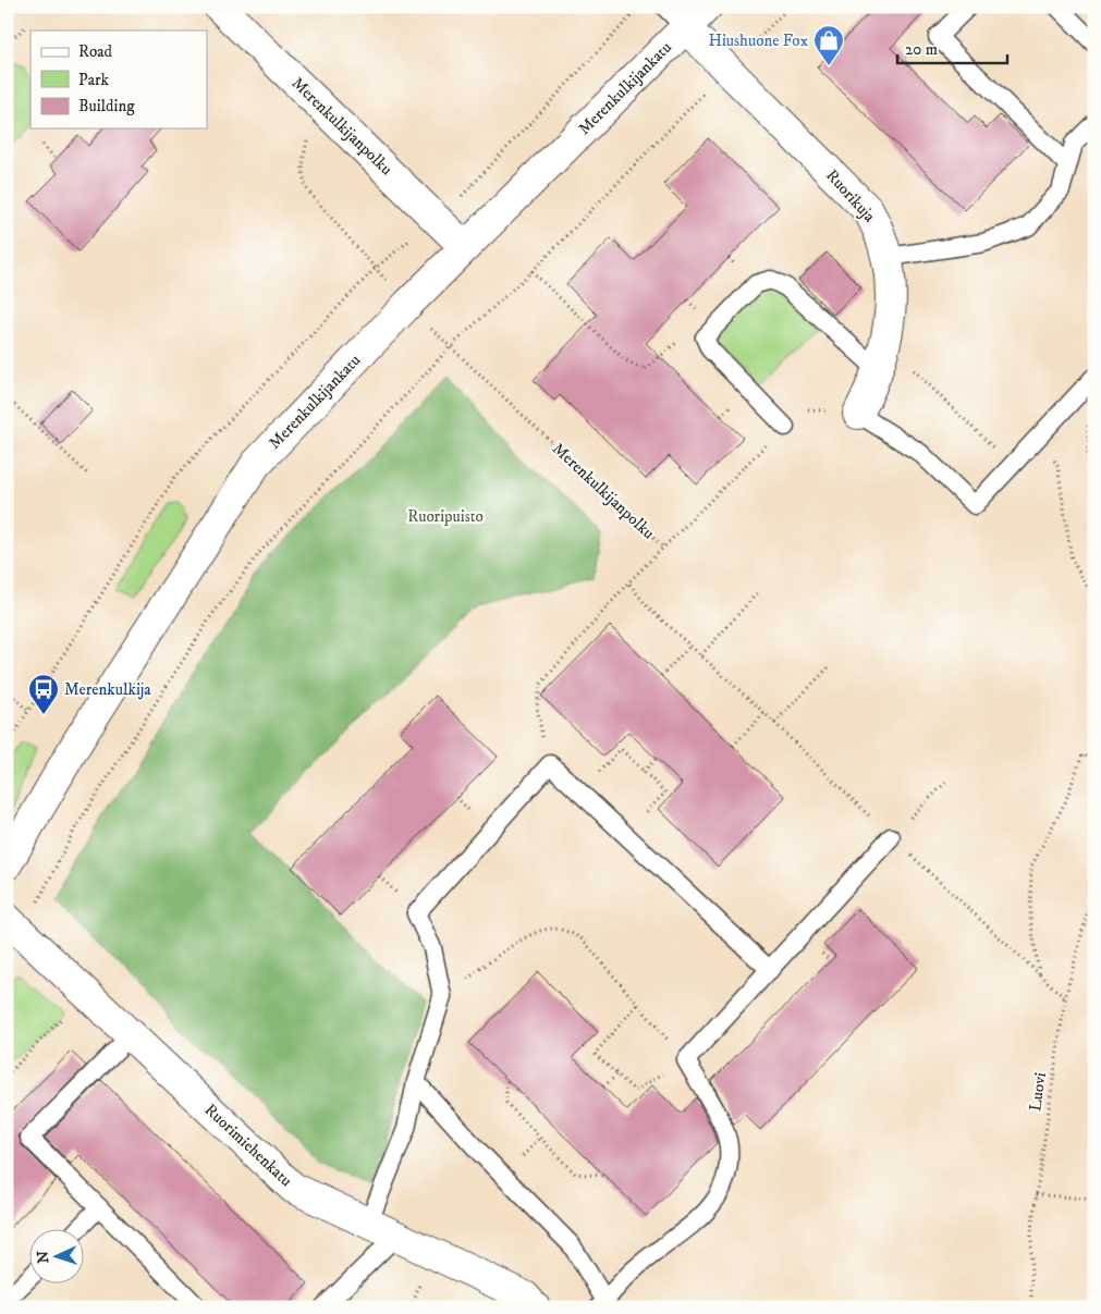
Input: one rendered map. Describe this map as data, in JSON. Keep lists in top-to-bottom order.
{
  "streets": {
    "street": [
      "Merenkulkijankatu",
      "Merenkulkijanpolku",
      "Ruorikuja",
      "Ruorimiehenkatu"
    ],
    "path": ["Luovi"]
  },
  "crossings": [
    ["Merenkulkijankatu", "Merenkulkijanpolku"],
    ["Merenkulkijankatu", "Ruorikuja"]
  ],
  "parks": ["Ruoripuisto"],
  "places": {
    "shop": ["Hiushuone Fox"],
    "bus stop": ["Merenkulkija"]
  },
  "legend": ["Road", "Park", "Building"],
  "scale_bar": "20 m",
  "north": "left"
}
